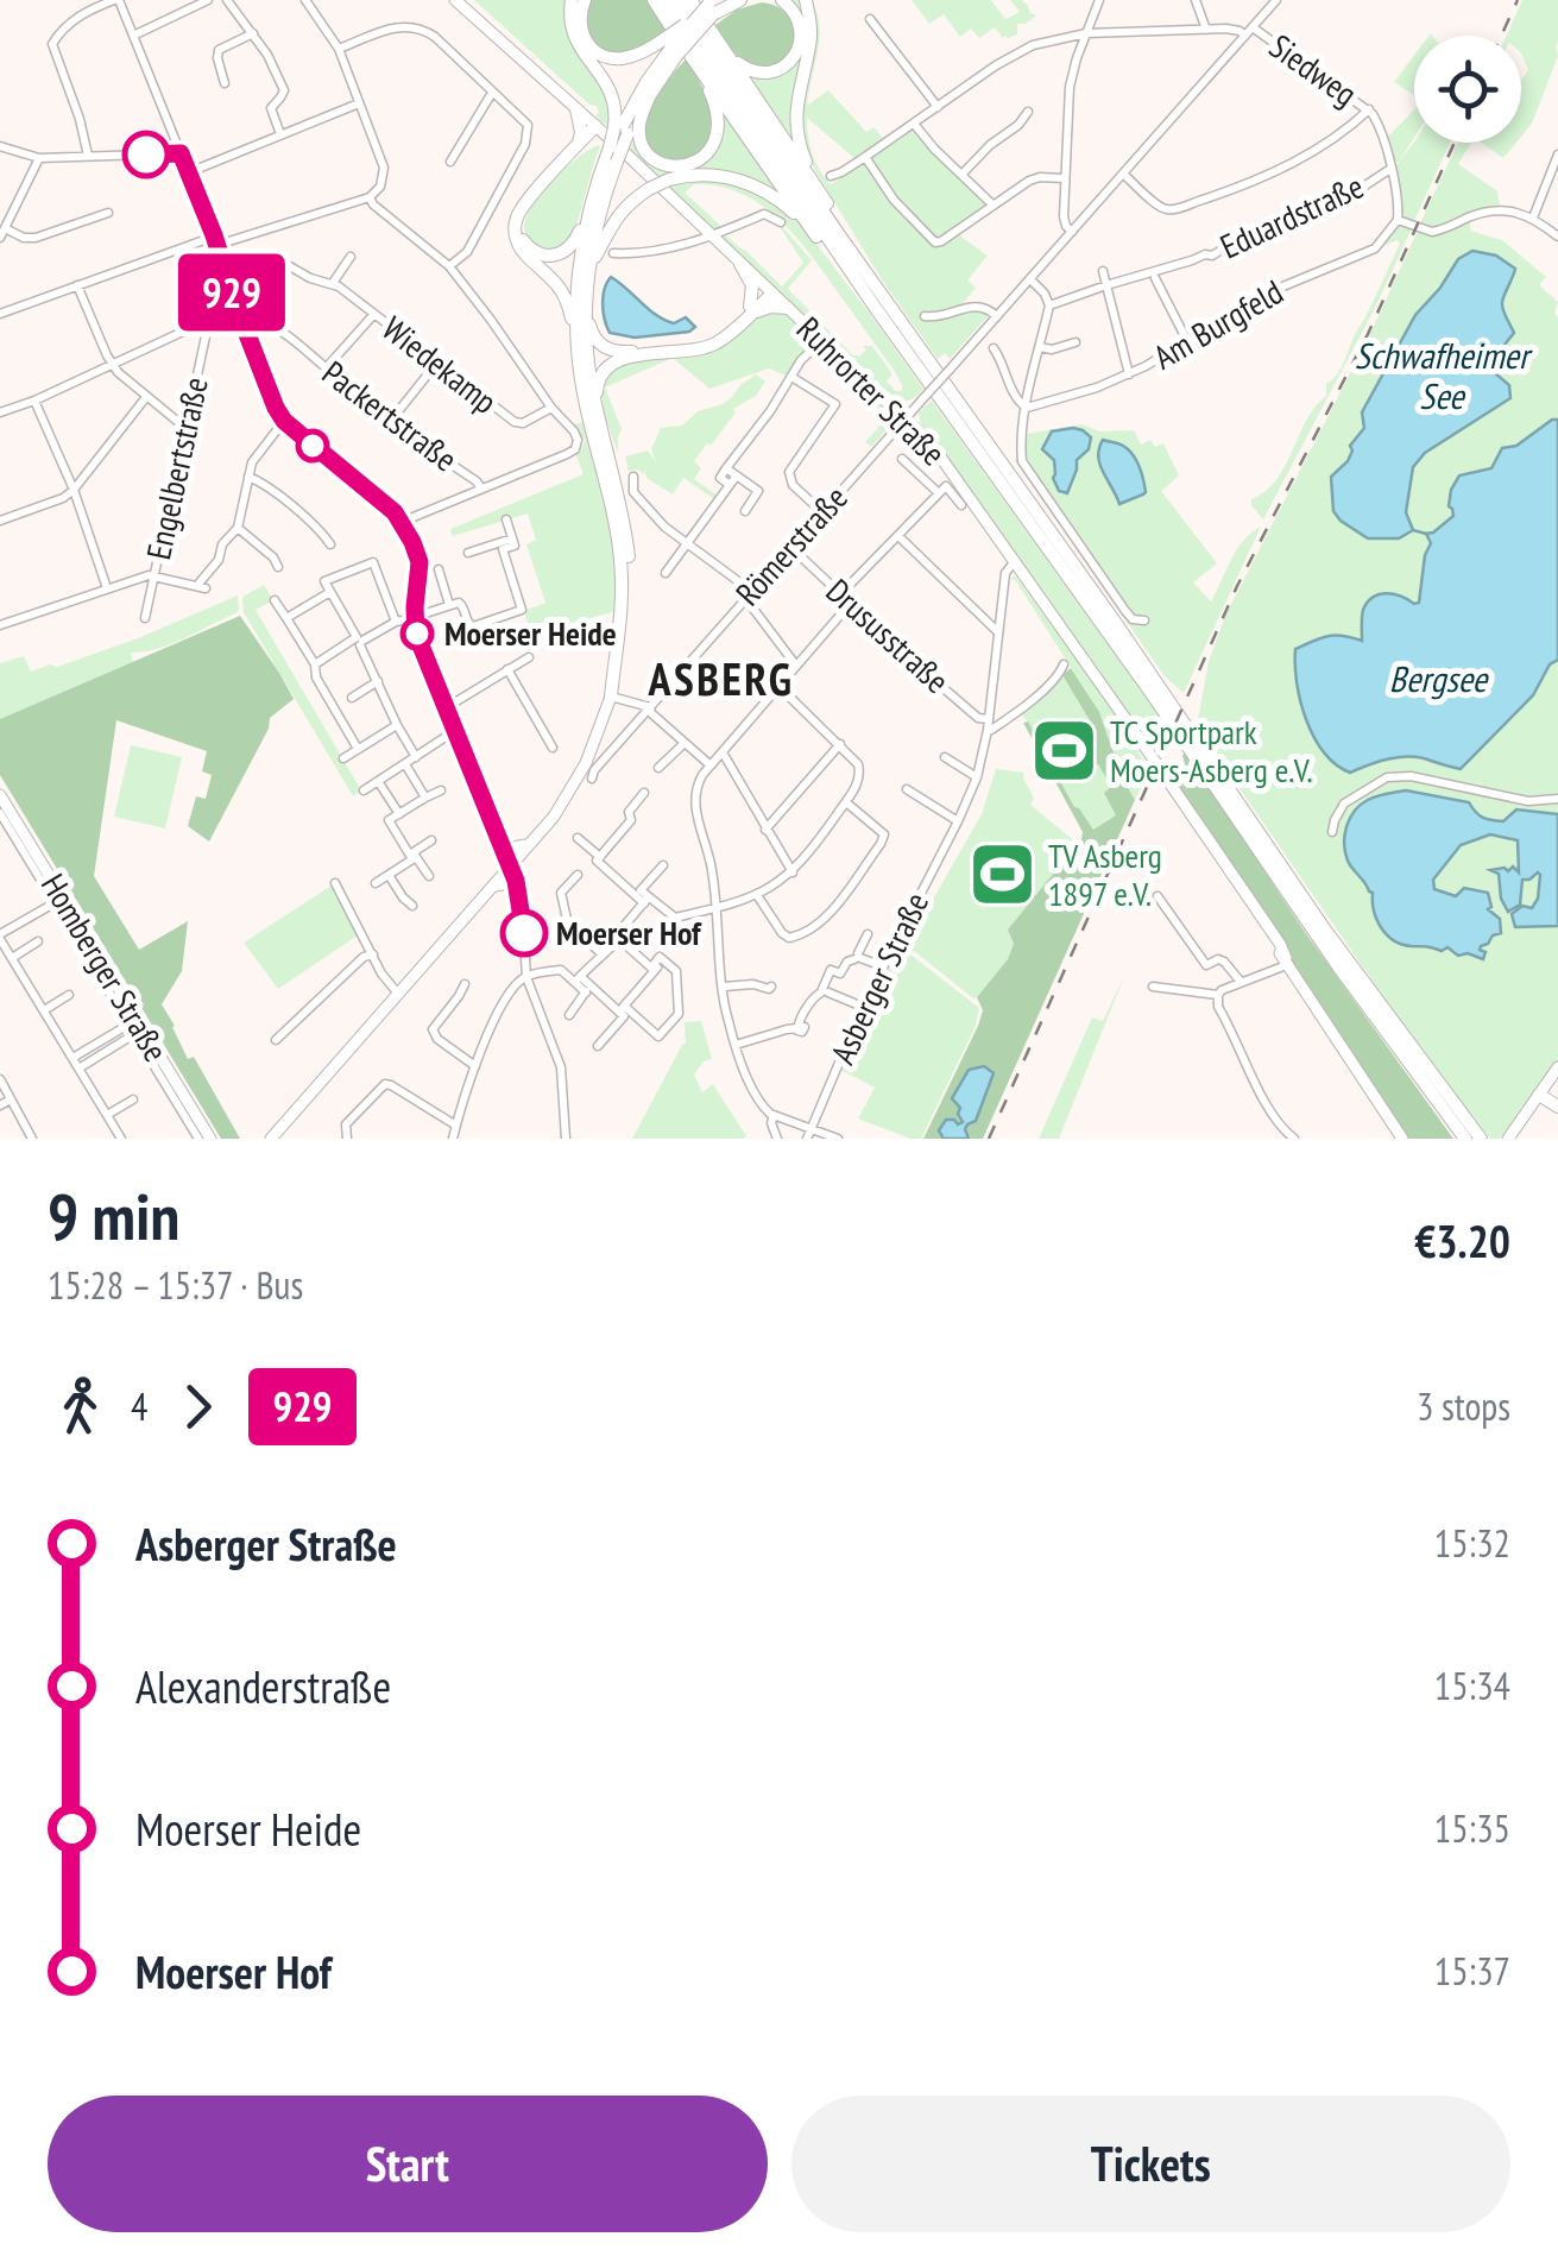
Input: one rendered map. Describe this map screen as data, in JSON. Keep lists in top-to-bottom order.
{
  "streets": {
    "main road": ["Ruhrorter Straße", "Homberger Straße"],
    "street": [
      "Siedweg",
      "Eduardstraße",
      "Am Burgfeld",
      "Wiedekamp",
      "Packertstraße",
      "Engelbertstraße",
      "Römerstraße",
      "Drususstraße",
      "Asberger Straße"
    ]
  },
  "crossings": [
    ["Siedweg", "Eduardstraße"],
    ["Siedweg", "Am Burgfeld"],
    ["Siedweg", "Römerstraße"],
    ["Ruhrorter Straße", "Römerstraße"],
    ["Ruhrorter Straße", "Asberger Straße"],
    ["Römerstraße", "Drususstraße"],
    ["Drususstraße", "Asberger Straße"]
  ],
  "districts": ["ASBERG"],
  "water": ["Schwafheimer See", "Bergsee"],
  "places": {
    "other": ["Moerser Heide", "Moerser Hof"],
    "sports": ["TC Sportpark Moers-Asberg e.V.", "TV Asberg 1897 e.V."]
  },
  "lines": ["bus line 929"],
  "page": {
    "on_map": "929",
    "heading": ["9 min", "15:28 – 15:37 · Bus", "€3.20"],
    "legs": ["4", "929", "3 stops"],
    "list": [
      {
        "name": "Asberger Straße",
        "value": "15:32"
      },
      {
        "name": "Alexanderstraße",
        "value": "15:34"
      },
      {
        "name": "Moerser Heide",
        "value": "15:35"
      },
      {
        "name": "Moerser Hof",
        "value": "15:37"
      }
    ],
    "buttons": ["Start", "Tickets"]
  }
}
